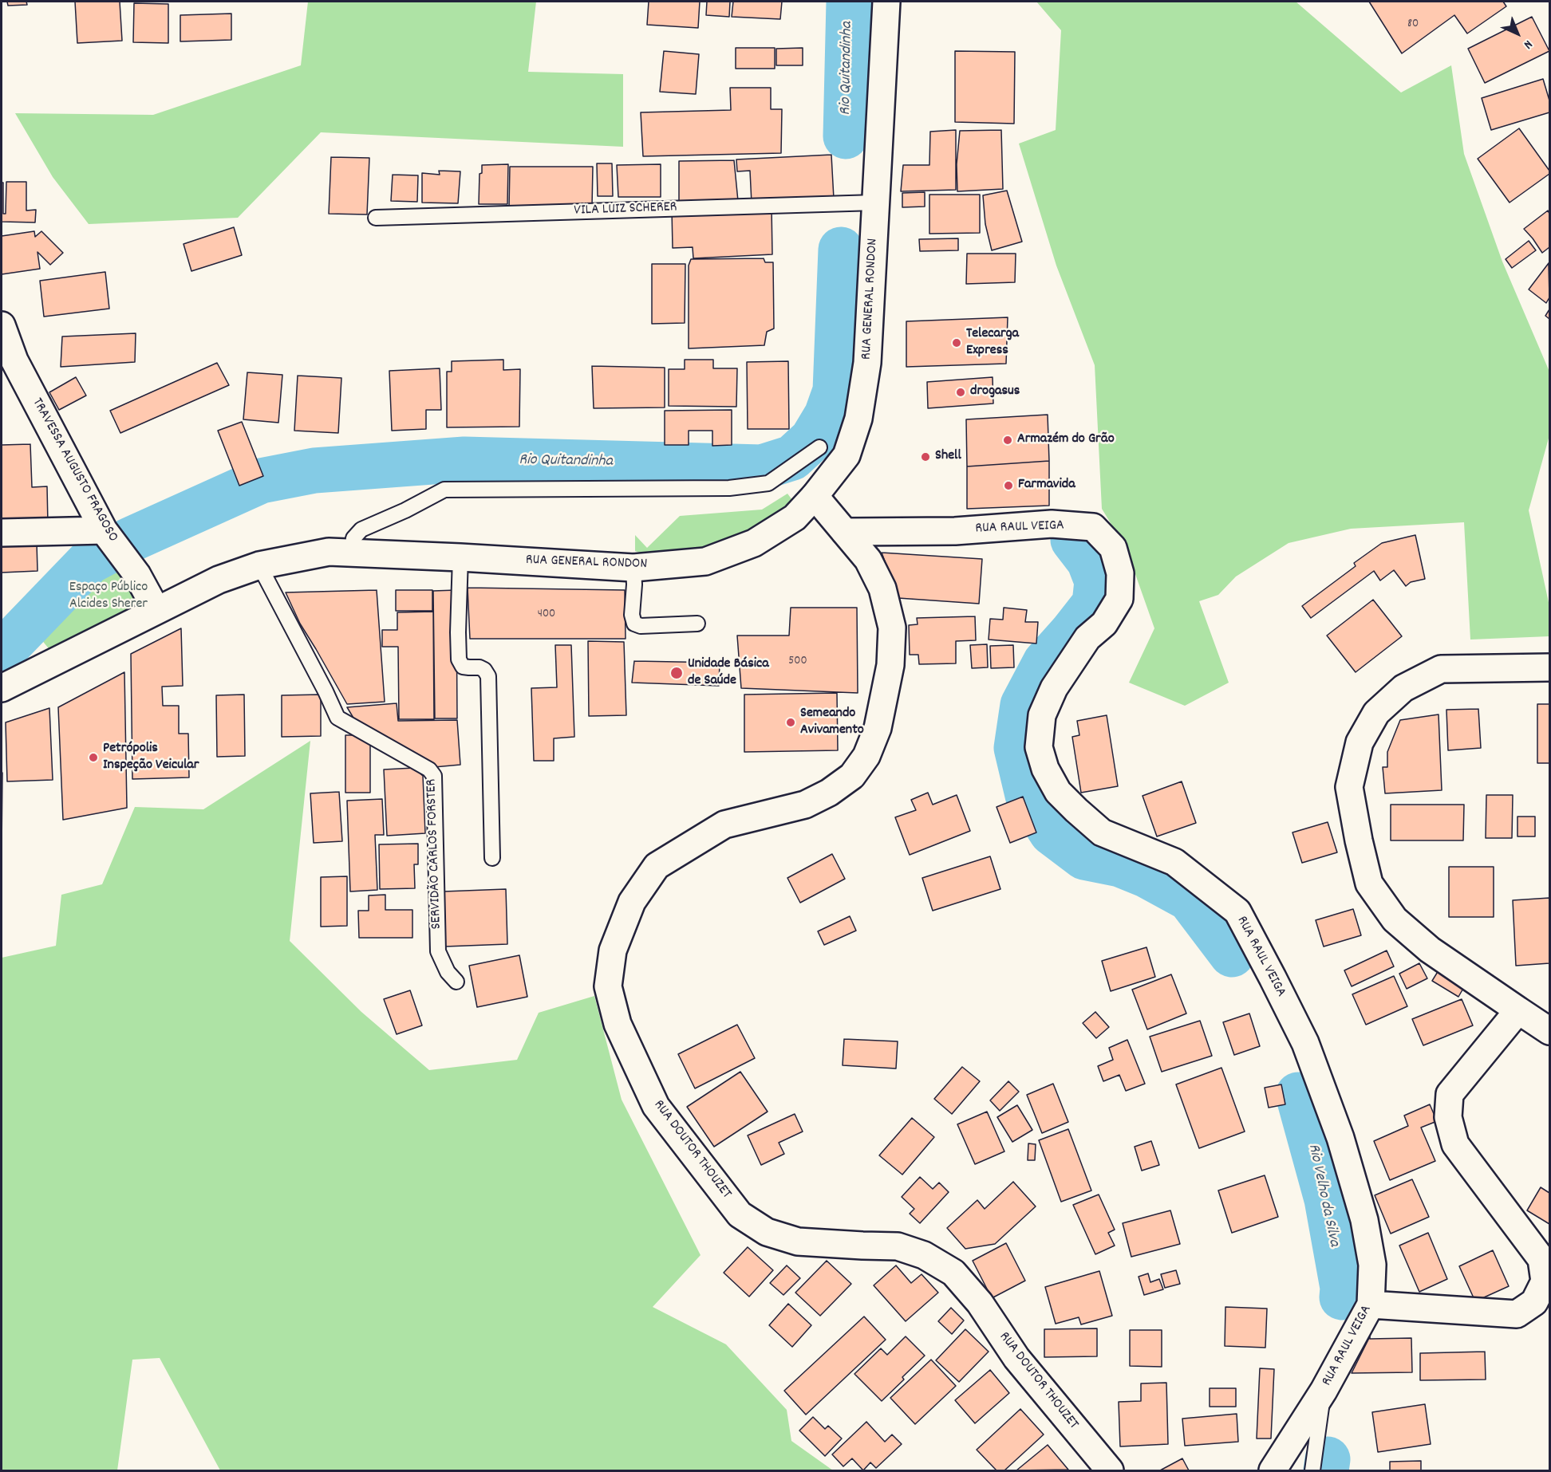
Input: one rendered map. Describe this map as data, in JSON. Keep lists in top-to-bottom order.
{
  "streets": {
    "street": [
      "RUA GENERAL RONDON",
      "TRAVESSA AUGUSTO FRAGOSO",
      "RUA RAUL VEIGA",
      "RUA DOUTOR THOUZET"
    ],
    "lane": ["VILA LUIZ SCHERER", "SERVIDÃO CARLOS FORSTER"]
  },
  "crossings": [
    ["VILA LUIZ SCHERER", "RUA GENERAL RONDON"],
    ["RUA GENERAL RONDON", "TRAVESSA AUGUSTO FRAGOSO"],
    ["RUA GENERAL RONDON", "SERVIDÃO CARLOS FORSTER"],
    ["RUA GENERAL RONDON", "RUA DOUTOR THOUZET"],
    ["RUA RAUL VEIGA", "RUA DOUTOR THOUZET"]
  ],
  "water": ["Rio Quitandinha", "Rio Velho da Silva"],
  "parks": ["Espaço Público Alcides Sherer"],
  "places": [
    "Telecarga Express",
    "drogasus",
    "Armazém do Grão",
    "Shell",
    "Farmavida",
    "Unidade Básica de Saúde",
    "Semeando Avivamento",
    "Petrópolis Inspeção Veicular"
  ],
  "house_numbers": ["80", "400", "500"],
  "north": "bottom right"
}
